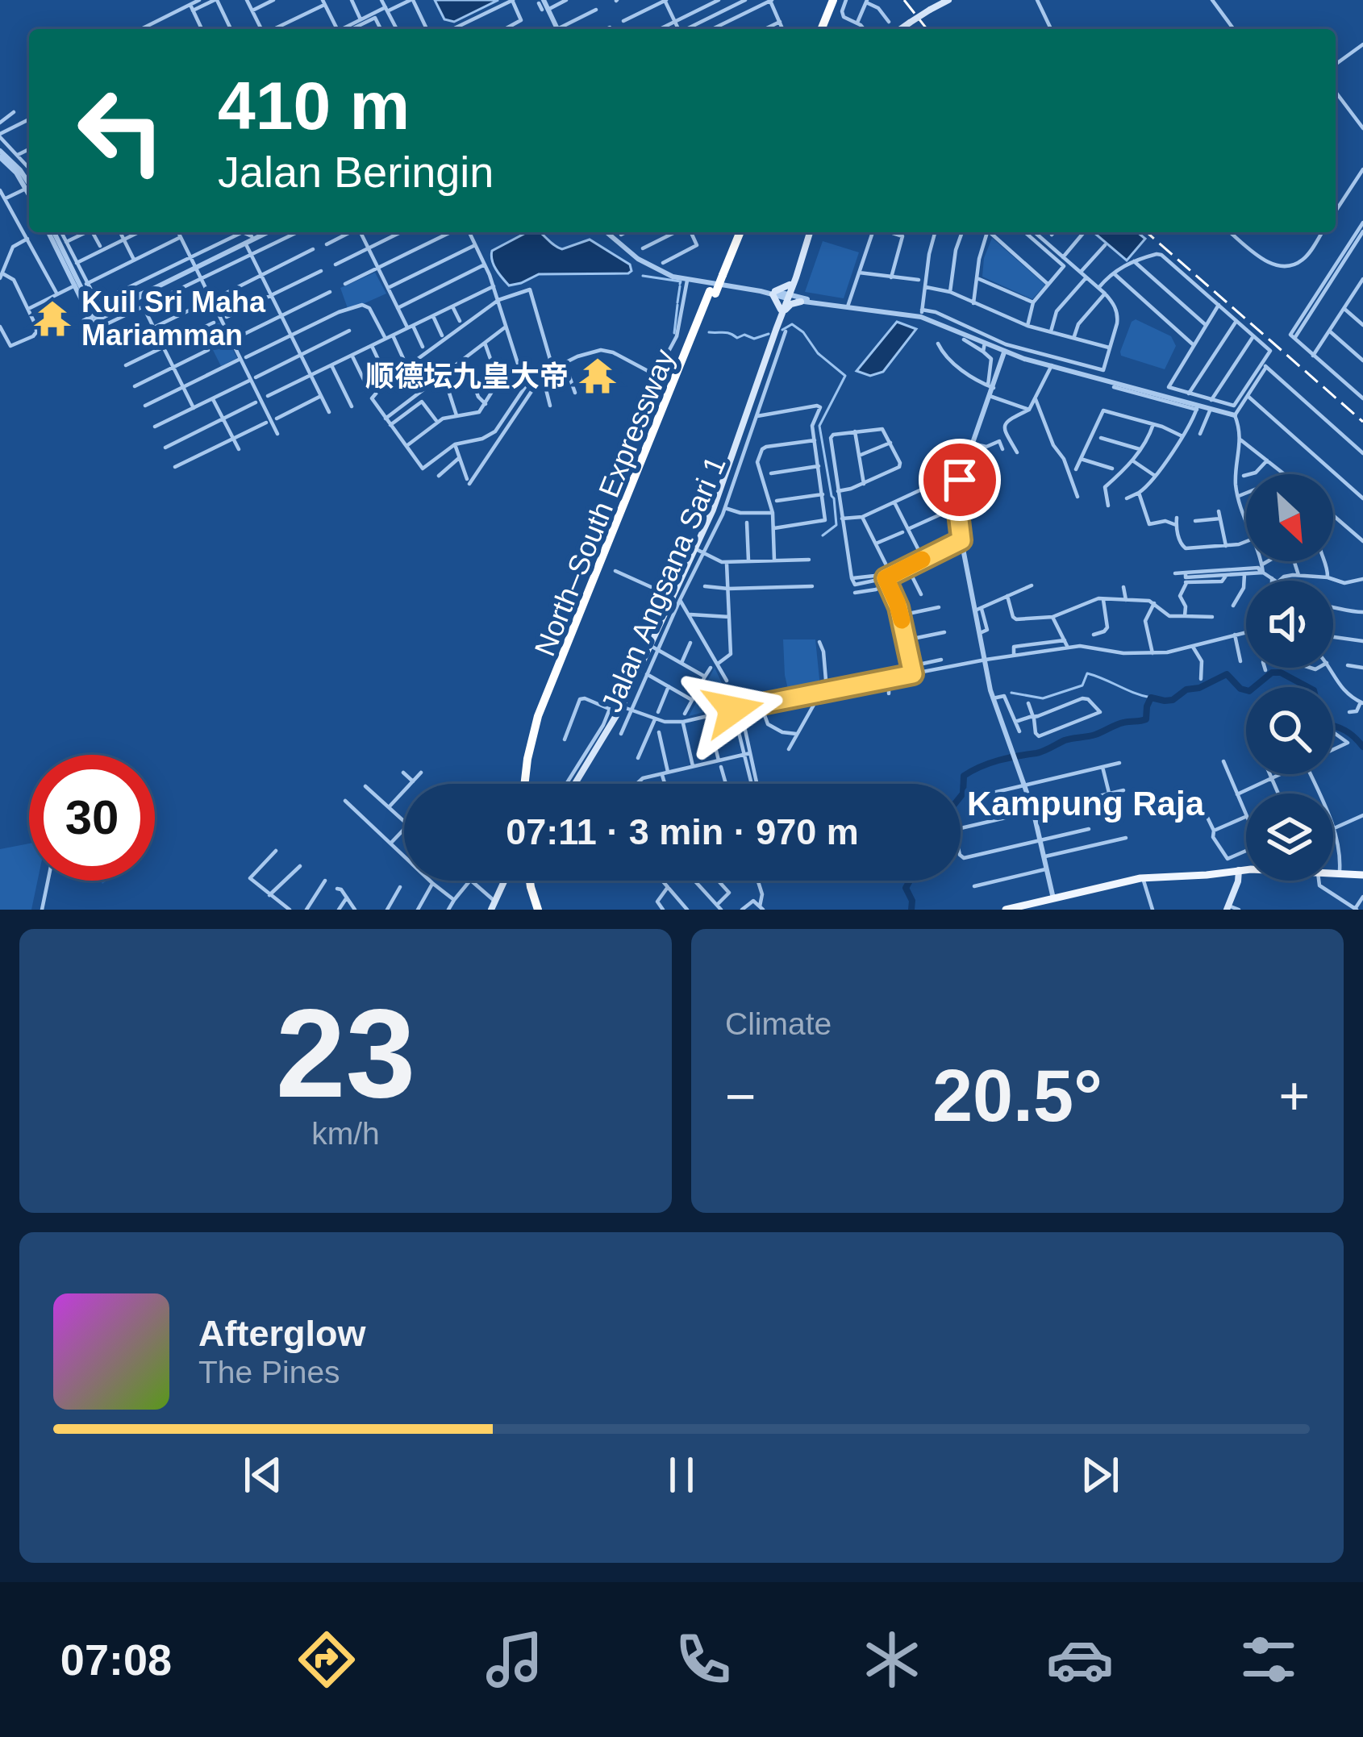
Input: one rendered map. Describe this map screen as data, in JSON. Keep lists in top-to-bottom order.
{
  "streets": {
    "highway": ["North–South Expressway"],
    "street": ["Jalan Angsana Sari 1"]
  },
  "districts": ["Kampung Raja"],
  "places": {
    "temple": ["Kuil Sri Maha Mariamman", "顺德坛九皇大帝"]
  },
  "north": "bottom right",
  "page": {
    "turn": ["410 m", "Jalan Beringin"],
    "limit": "30",
    "trip": "07:11 · 3 min · 970 m",
    "tile": [
      ["23", "km/h"],
      "Climate"
    ],
    "heat": ["−", "20.5°", "+"],
    "song": ["Afterglow", "The Pines"],
    "tabs": "07:08"
  }
}
